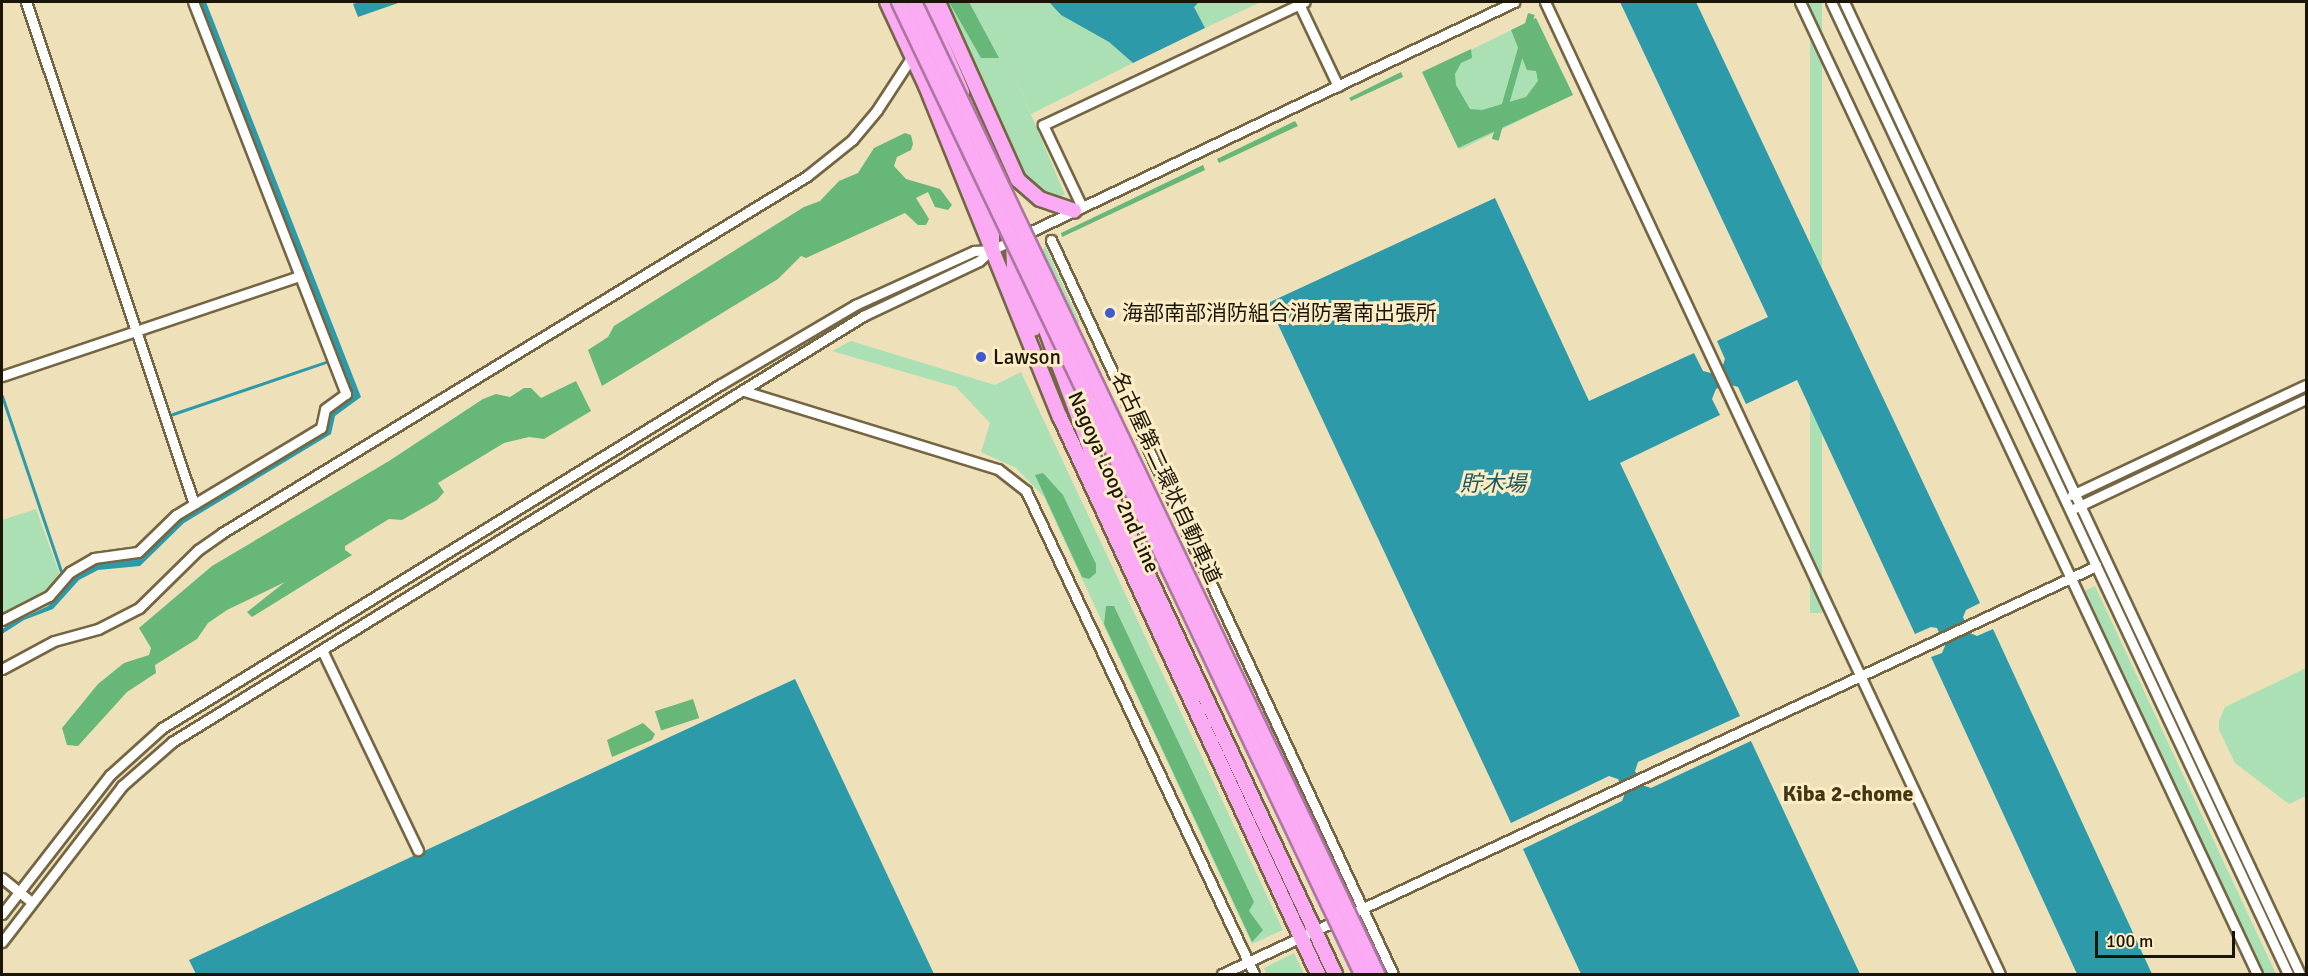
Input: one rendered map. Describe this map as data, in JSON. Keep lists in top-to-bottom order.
{
  "streets": {
    "highway": ["名古屋第二環状自動車道", "Nagoya Loop 2nd Line"]
  },
  "districts": ["Kiba 2-chome"],
  "water": ["貯木場"],
  "places": ["海部南部消防組合消防署南出張所", "Lawson"],
  "scale_bar": "100 m"
}
